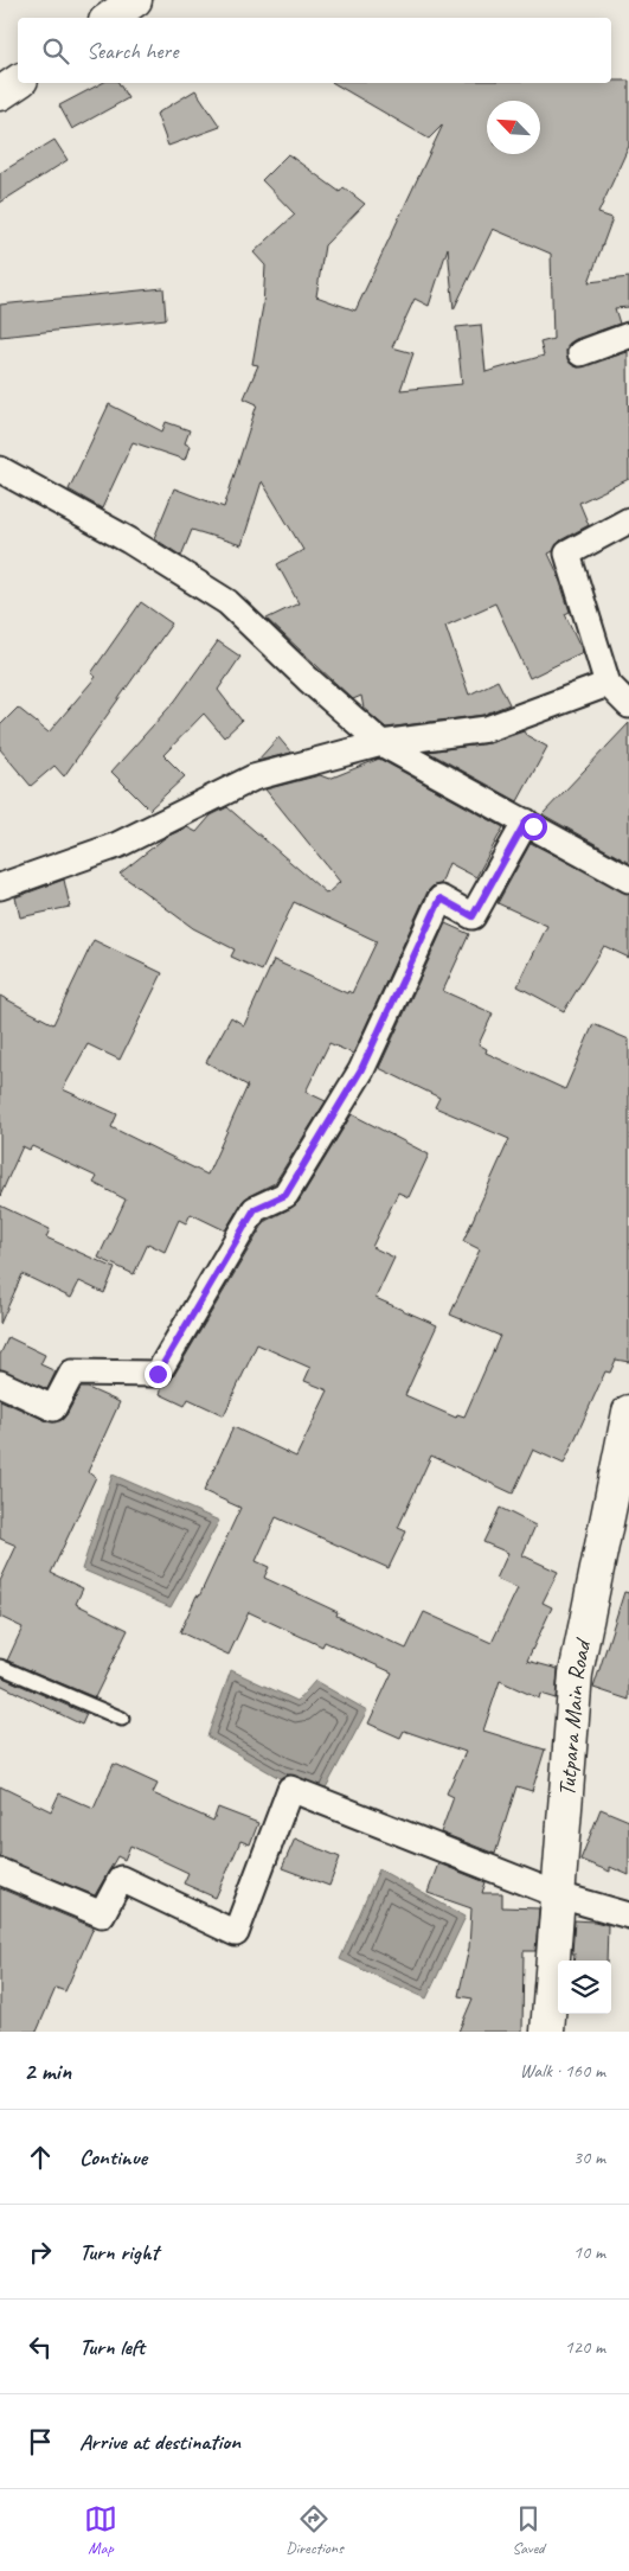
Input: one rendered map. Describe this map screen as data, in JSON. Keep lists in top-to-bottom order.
{
  "streets": {
    "main road": ["Tutpara Main Road"]
  },
  "north": "top left",
  "page": {
    "search": "Search here",
    "heading": ["2 min", "Walk · 160 m"],
    "list": [
      ["Continue", "30 m"],
      ["Turn right", "10 m"],
      ["Turn left", "120 m"],
      "Arrive at destination"
    ],
    "nav": ["Map", "Directions", "Saved"]
  }
}
